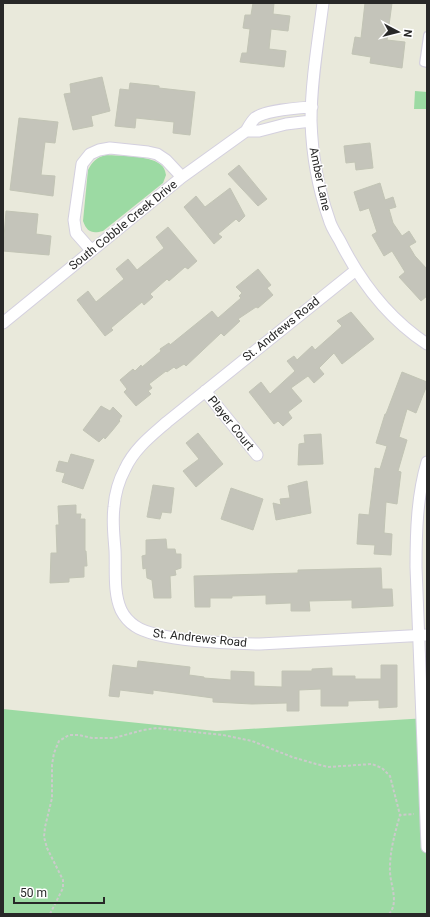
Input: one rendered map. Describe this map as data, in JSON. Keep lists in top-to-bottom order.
{
  "streets": {
    "street": [
      "Amber Lane",
      "South Cobble Creek Drive",
      "St. Andrews Road",
      "Player Court"
    ]
  },
  "crossings": [
    ["Amber Lane", "South Cobble Creek Drive"],
    ["Amber Lane", "St. Andrews Road"],
    ["St. Andrews Road", "Player Court"]
  ],
  "scale_bar": "50 m",
  "north": "right"
}
